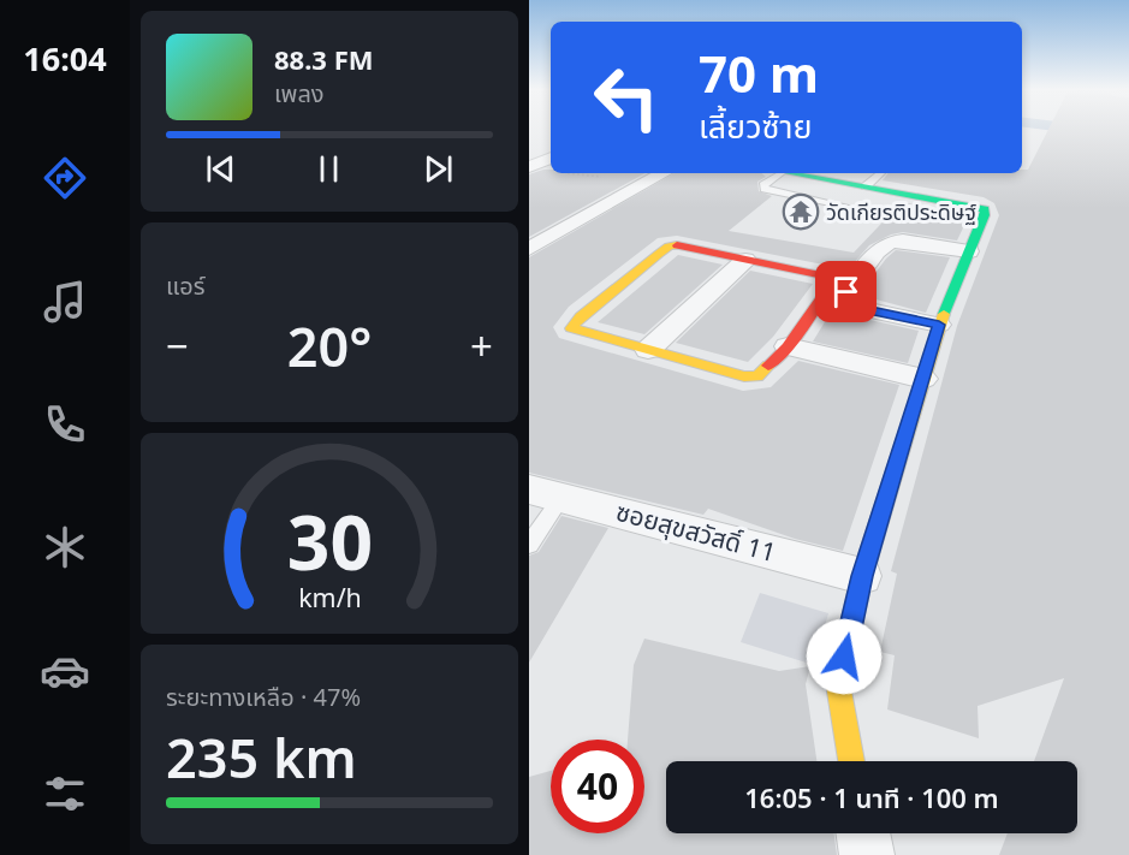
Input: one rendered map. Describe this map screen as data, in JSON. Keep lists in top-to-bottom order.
{
  "streets": {
    "street": ["ซอยสุขสวัสดิ์ 11"]
  },
  "places": {
    "temple": ["วัดเกียรติประดิษฐ์"]
  },
  "page": {
    "tabs": "16:04",
    "turn": ["70 m", "เลี้ยวซ้าย"],
    "song": ["88.3 FM", "เพลง"],
    "tile": [
      "แอร์",
      ["ระยะทางเหลือ · 47%", "235 km"]
    ],
    "heat": ["−", "20°", "+"],
    "limit": "40",
    "trip": "16:05 · 1 นาที · 100 m",
    "gauge": ["30", "km/h"]
  }
}
